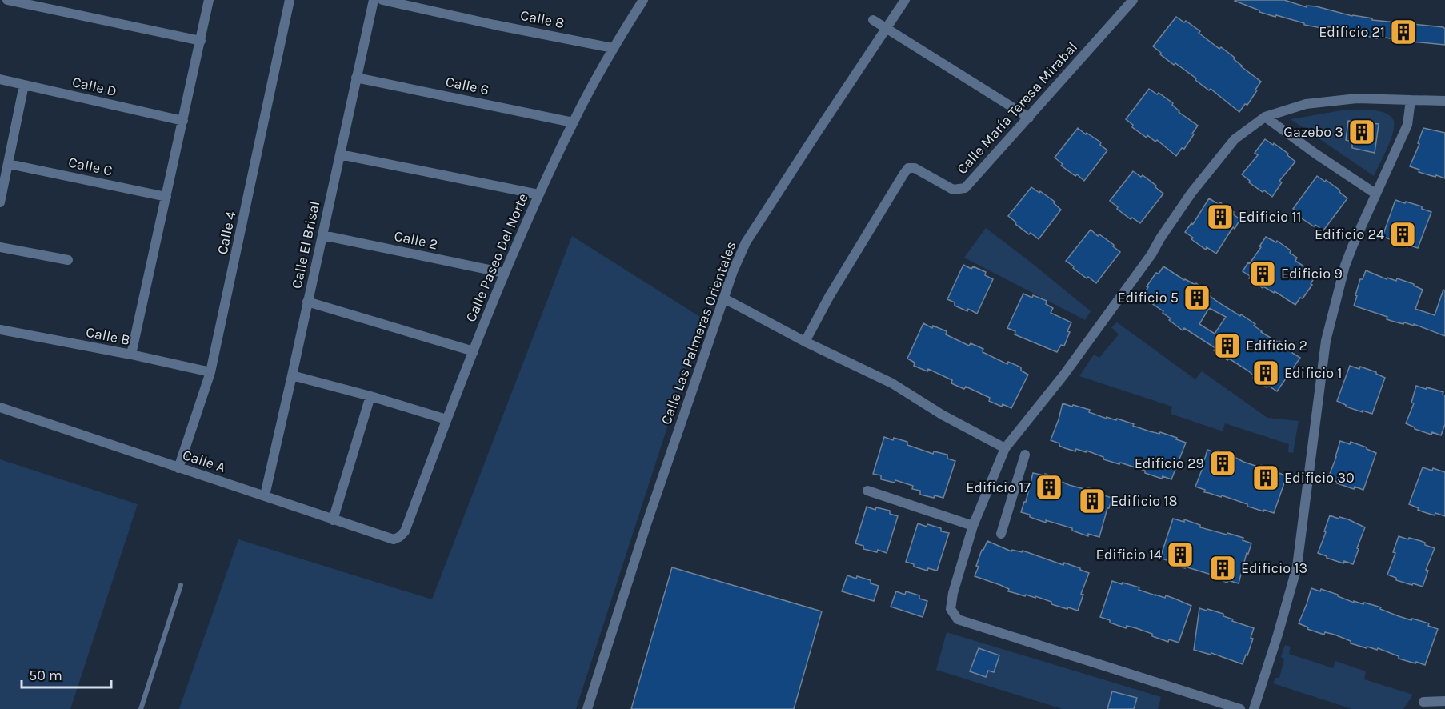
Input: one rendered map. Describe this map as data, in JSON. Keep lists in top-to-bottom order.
{
  "streets": {
    "street": [
      "Calle 8",
      "Calle 6",
      "Calle D",
      "Calle María Teresa Mirabal",
      "Calle C",
      "Calle 4",
      "Calle 2",
      "Calle El Brisal",
      "Calle Paseo Del Norte",
      "Calle Las Palmeras Orientales",
      "Calle B",
      "Calle A"
    ]
  },
  "crossings": [
    ["Calle 8", "Calle Paseo Del Norte"],
    ["Calle 6", "Calle El Brisal"],
    ["Calle 6", "Calle Paseo Del Norte"],
    ["Calle 4", "Calle B"],
    ["Calle 4", "Calle A"],
    ["Calle 2", "Calle El Brisal"],
    ["Calle 2", "Calle Paseo Del Norte"],
    ["Calle El Brisal", "Calle A"],
    ["Calle Paseo Del Norte", "Calle A"]
  ],
  "places": {
    "building": [
      "Edificio 21",
      "Gazebo 3",
      "Edificio 11",
      "Edificio 24",
      "Edificio 9",
      "Edificio 5",
      "Edificio 2",
      "Edificio 1",
      "Edificio 29",
      "Edificio 30",
      "Edificio 17",
      "Edificio 18",
      "Edificio 14",
      "Edificio 13"
    ]
  },
  "scale_bar": "50 m"
}
